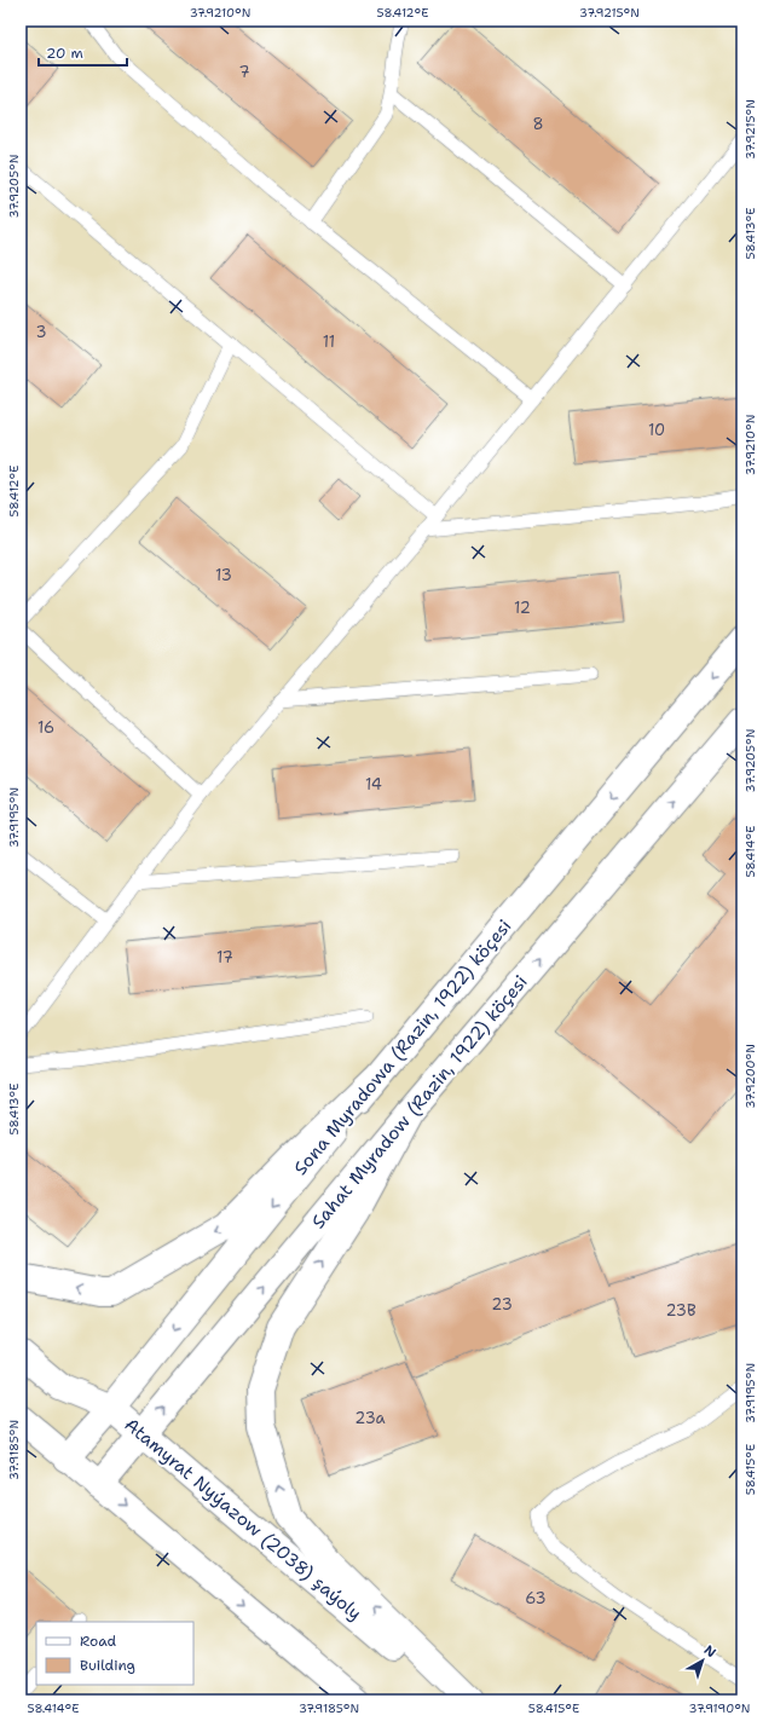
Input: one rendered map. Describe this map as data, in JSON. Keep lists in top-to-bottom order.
{
  "streets": {
    "main road": ["Sona Myradowa (Razin, 1922) köçesi", "Sahat Myradow (Razin, 1922) köçesi", "Atamyrat Nyýazow (2038) şaýoly"]
  },
  "crossings": [
    ["Sona Myradowa (Razin, 1922) köçesi", "Atamyrat Nyýazow (2038) şaýoly"],
    ["Sahat Myradow (Razin, 1922) köçesi", "Atamyrat Nyýazow (2038) şaýoly"]
  ],
  "one_way": ["Sona Myradowa (Razin, 1922) köçesi", "Sahat Myradow (Razin, 1922) köçesi"],
  "house_numbers": [
    "7",
    "8",
    "3",
    "11",
    "10",
    "13",
    "12",
    "16",
    "14",
    "17",
    "23",
    "23B",
    "23a",
    "63"
  ],
  "legend": ["Road", "Building"],
  "scale_bar": "20 m",
  "north": "top right",
  "coordinates": [
    "37.9210°N",
    "58.412°E",
    "37.9215°N",
    "37.9205°N",
    "58.413°E",
    "37.9195°N",
    "58.414°E",
    "37.9200°N",
    "37.9185°N",
    "58.415°E",
    "37.9190°N"
  ]
}
